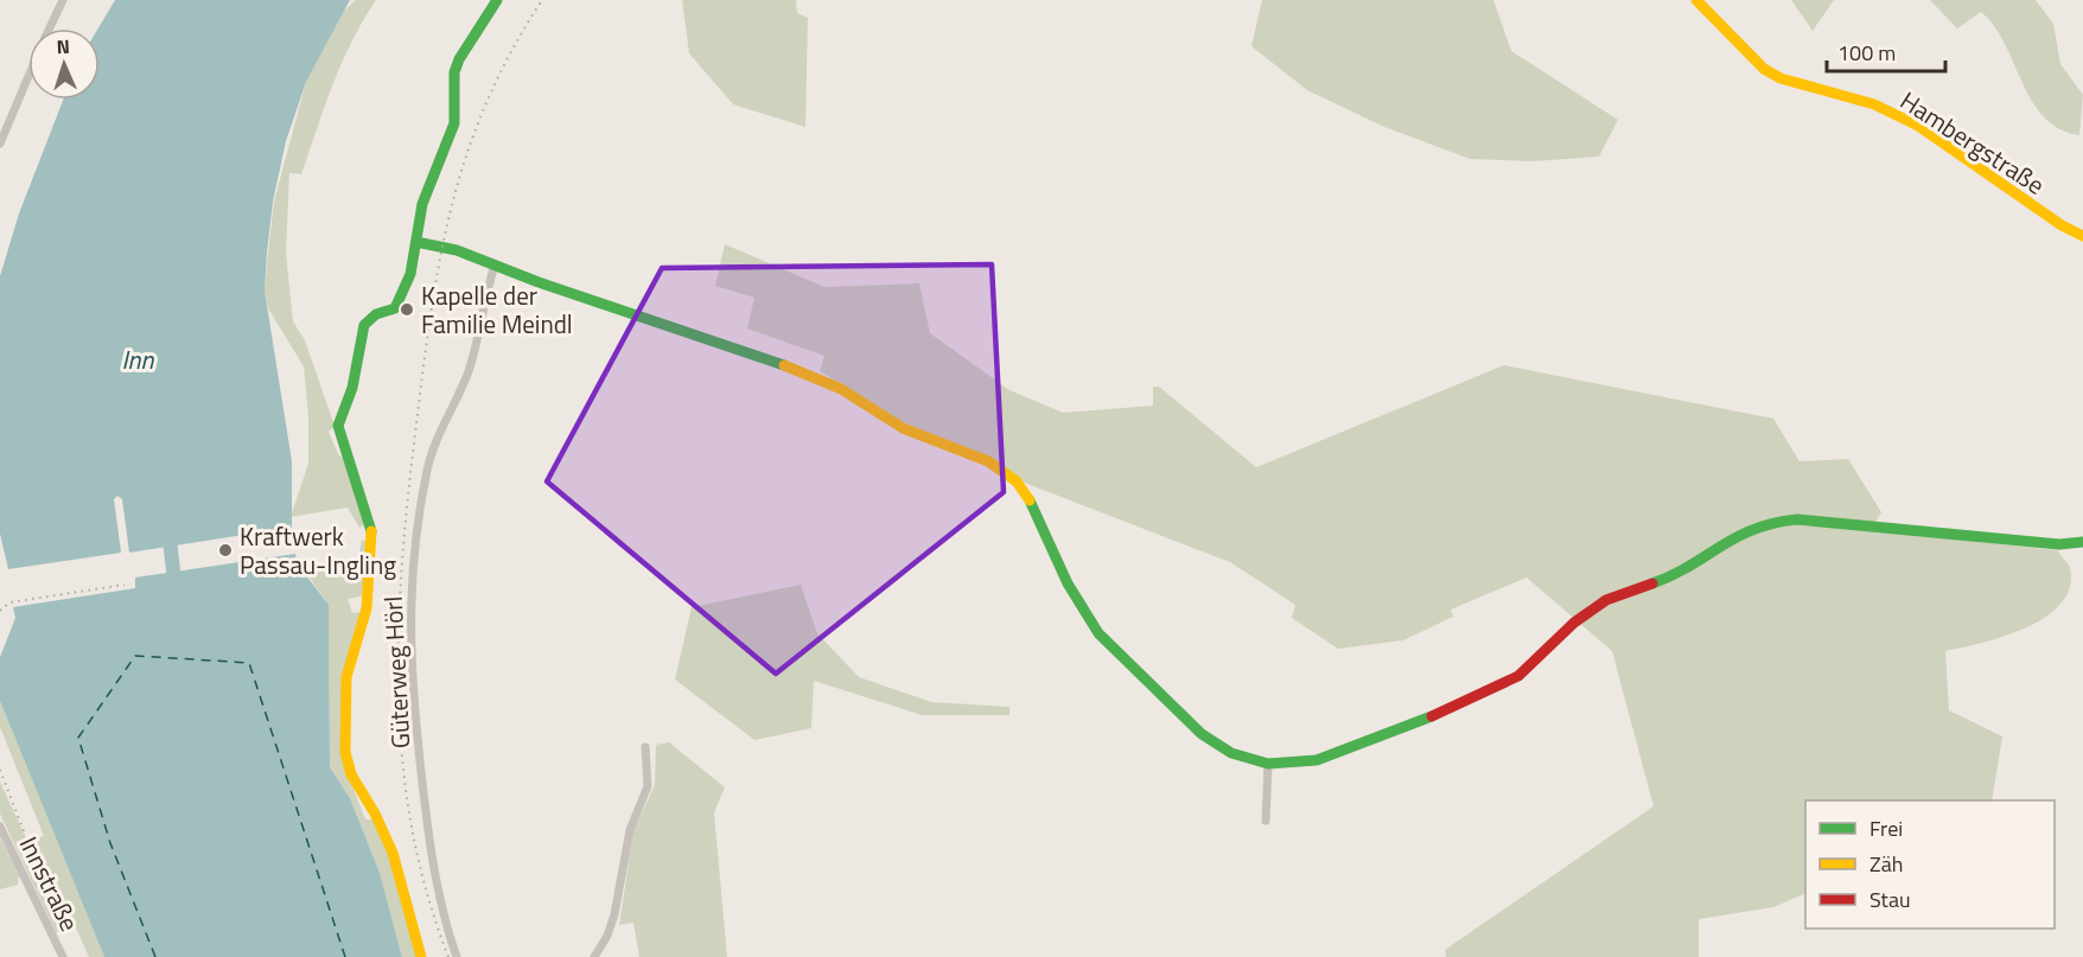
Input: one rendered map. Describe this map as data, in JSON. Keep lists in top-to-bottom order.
{
  "streets": {
    "street": ["Hambergstraße", "Güterweg Hörl", "Innstraße"]
  },
  "water": ["Inn"],
  "places": ["Kapelle der Familie Meindl", "Kraftwerk Passau-Ingling"],
  "legend": ["Frei", "Zäh", "Stau"],
  "scale_bar": "100 m",
  "north": "top"
}
